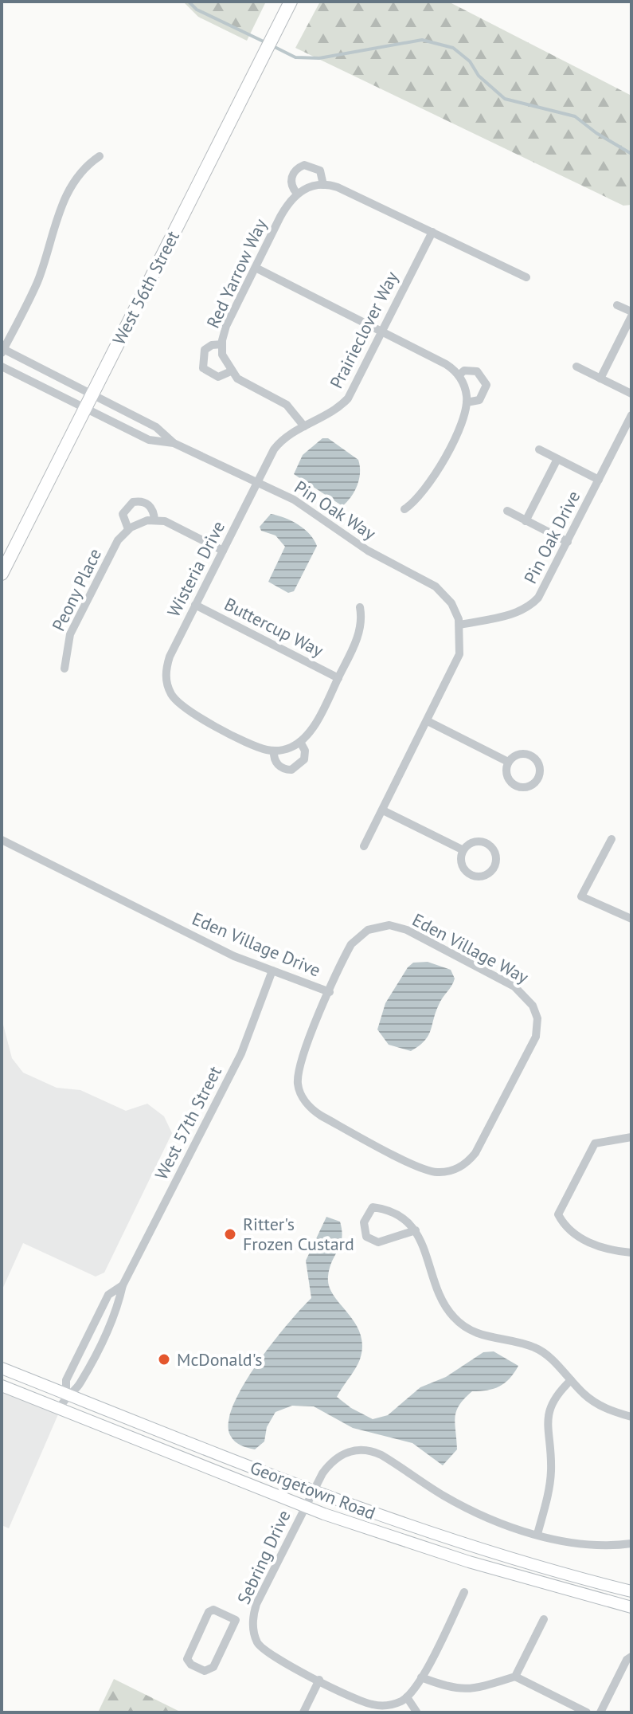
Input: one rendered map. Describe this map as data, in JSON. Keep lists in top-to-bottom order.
{
  "streets": {
    "main road": ["West 56th Street", "Georgetown Road"],
    "street": [
      "Red Yarrow Way",
      "Prairieclover Way",
      "Pin Oak Way",
      "Pin Oak Drive",
      "Wisteria Drive",
      "Peony Place",
      "Buttercup Way",
      "Eden Village Drive",
      "Eden Village Way",
      "West 57th Street",
      "Sebring Drive"
    ]
  },
  "crossings": [
    ["Red Yarrow Way", "Prairieclover Way"],
    ["West 56th Street", "Pin Oak Way"],
    ["Prairieclover Way", "Pin Oak Way"],
    ["Prairieclover Way", "Wisteria Drive"],
    ["Pin Oak Way", "Pin Oak Drive"],
    ["Pin Oak Way", "Wisteria Drive"],
    ["Wisteria Drive", "Peony Place"],
    ["Wisteria Drive", "Buttercup Way"],
    ["Eden Village Drive", "Eden Village Way"],
    ["Eden Village Drive", "West 57th Street"],
    ["West 57th Street", "Georgetown Road"],
    ["Georgetown Road", "Sebring Drive"]
  ],
  "places": ["Ritter's Frozen Custard", "McDonald's"]
}
